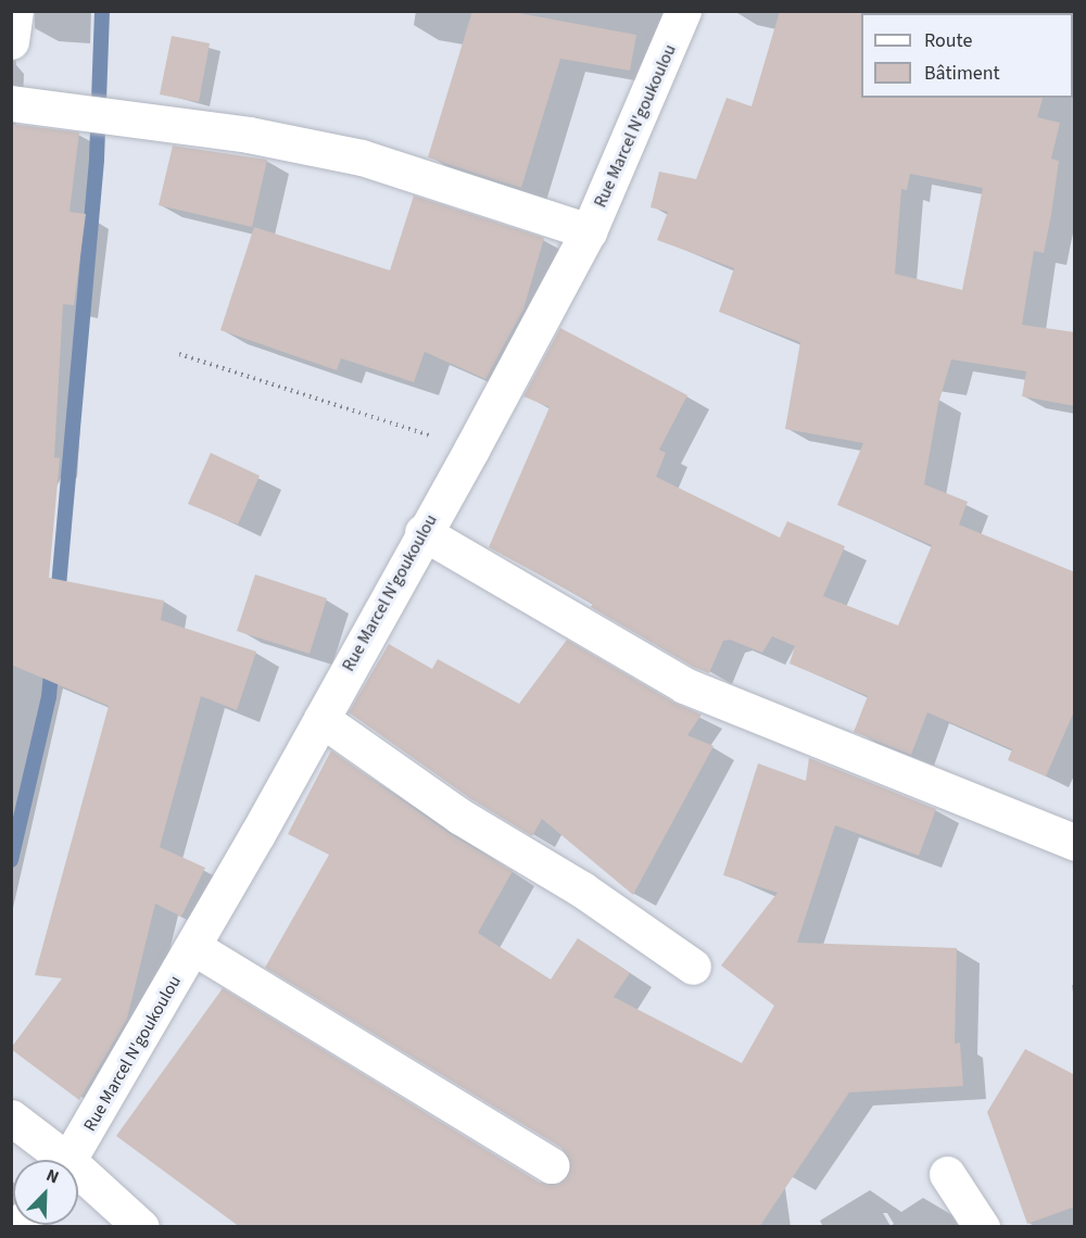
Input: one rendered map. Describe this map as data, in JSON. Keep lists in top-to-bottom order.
{
  "streets": {
    "street": ["Rue Marcel N'goukoulou"]
  },
  "legend": ["Route", "Bâtiment"],
  "north": "top right"
}
